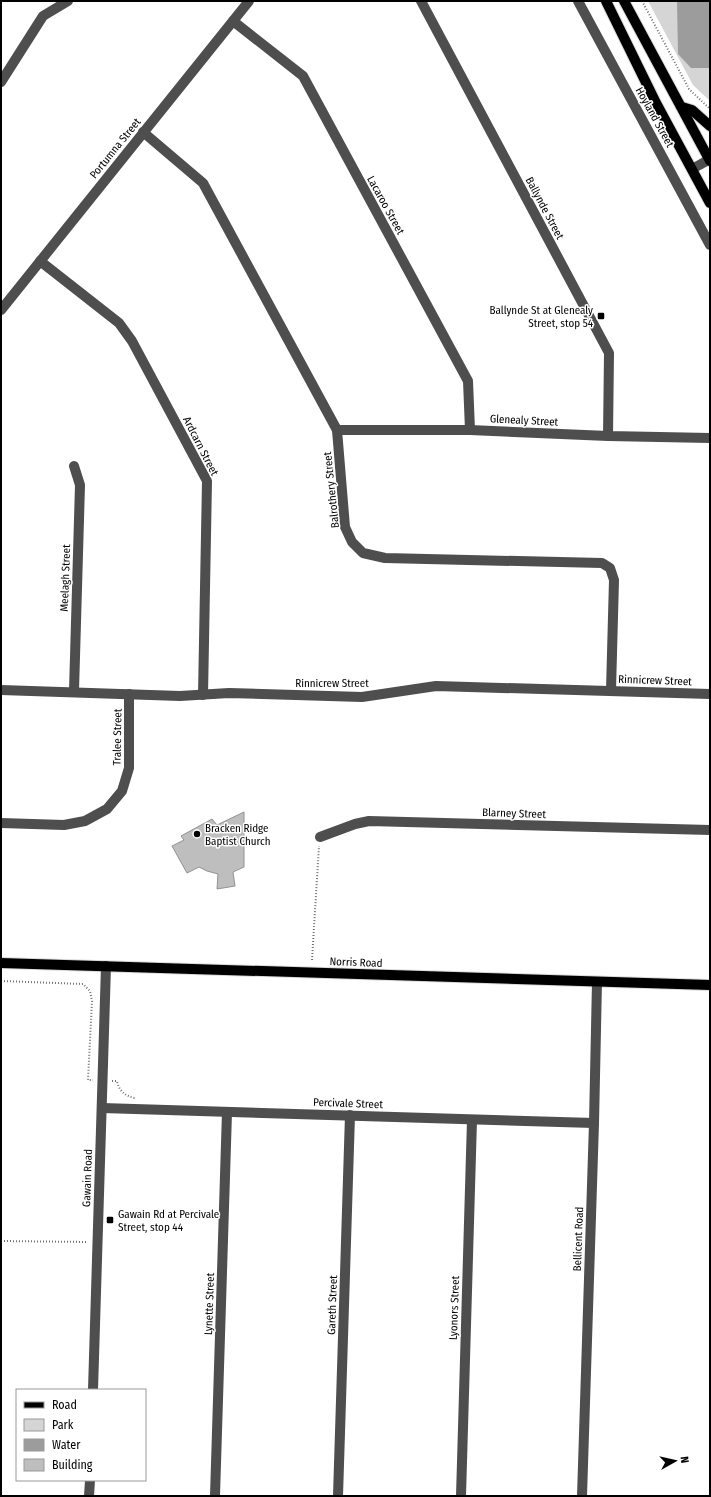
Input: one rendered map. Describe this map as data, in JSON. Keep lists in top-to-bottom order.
{
  "streets": {
    "main road": ["Hoyland Street", "Norris Road"],
    "street": [
      "Portumna Street",
      "Lacaroo Street",
      "Ballynde Street",
      "Glenealy Street",
      "Ardcarn Street",
      "Balrothery Street",
      "Meelagh Street",
      "Rinnicrew Street",
      "Tralee Street",
      "Blarney Street",
      "Percivale Street",
      "Gawain Road",
      "Bellicent Road",
      "Lynette Street",
      "Gareth Street",
      "Lyonors Street"
    ]
  },
  "crossings": [
    ["Portumna Street", "Lacaroo Street"],
    ["Portumna Street", "Ardcarn Street"],
    ["Portumna Street", "Balrothery Street"],
    ["Lacaroo Street", "Glenealy Street"],
    ["Ballynde Street", "Glenealy Street"],
    ["Glenealy Street", "Balrothery Street"],
    ["Ardcarn Street", "Rinnicrew Street"],
    ["Balrothery Street", "Rinnicrew Street"],
    ["Meelagh Street", "Rinnicrew Street"],
    ["Rinnicrew Street", "Tralee Street"],
    ["Norris Road", "Gawain Road"],
    ["Norris Road", "Bellicent Road"],
    ["Percivale Street", "Gawain Road"],
    ["Percivale Street", "Bellicent Road"],
    ["Percivale Street", "Lynette Street"],
    ["Percivale Street", "Gareth Street"],
    ["Percivale Street", "Lyonors Street"]
  ],
  "places": {
    "transit": ["Ballynde St at Glenealy Street, stop 54", "Gawain Rd at Percivale Street, stop 44"],
    "other": ["Bracken Ridge Baptist Church"]
  },
  "legend": [
    "Road",
    "Park",
    "Water",
    "Building"
  ],
  "north": "right"
}
